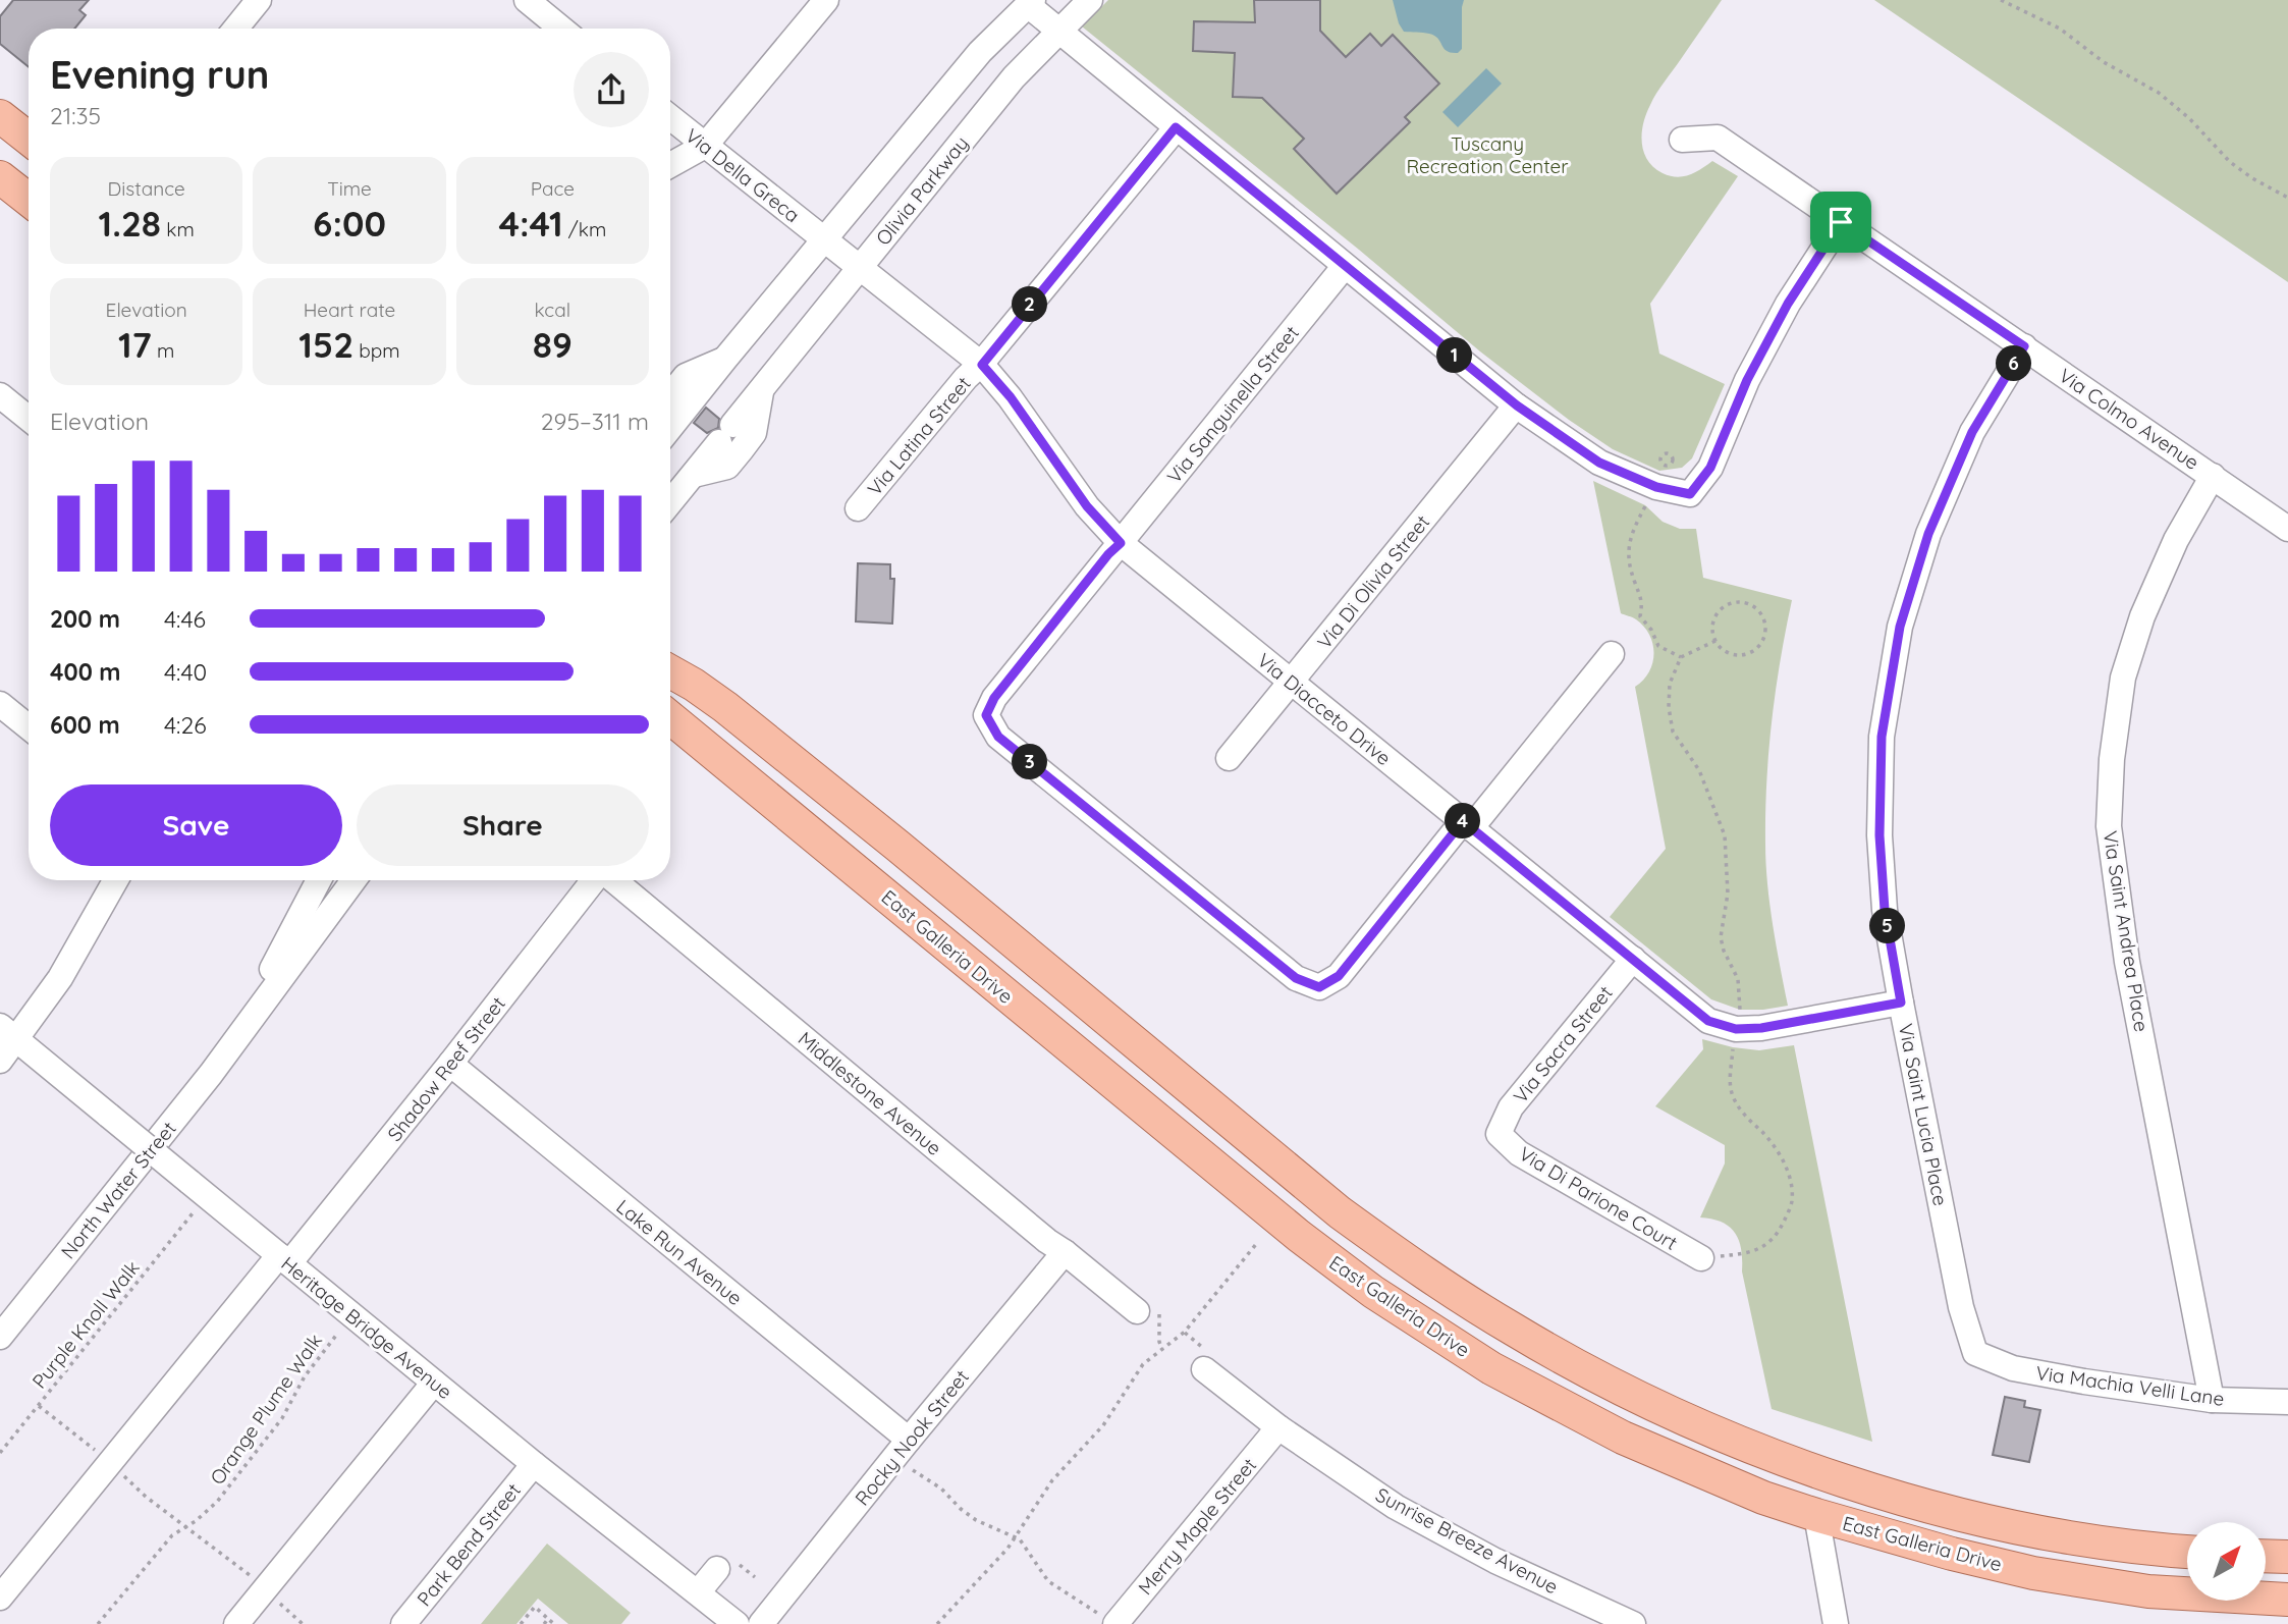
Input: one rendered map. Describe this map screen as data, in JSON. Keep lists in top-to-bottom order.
{
  "streets": {
    "main road": ["East Galleria Drive"],
    "street": [
      "Via Della Greca",
      "Olivia Parkway",
      "Via Sanguinella Street",
      "Via Colmo Avenue",
      "Via Latina Street",
      "Via Di Olivia Street",
      "Via Diacceto Drive",
      "Via Saint Andrea Place",
      "Via Sacra Street",
      "Shadow Reef Street",
      "Middlestone Avenue",
      "Via Saint Lucia Place",
      "North Water Street",
      "Via Di Parione Court",
      "Lake Run Avenue",
      "Heritage Bridge Avenue",
      "Via Machia Velli Lane",
      "Rocky Nook Street",
      "Merry Maple Street",
      "Sunrise Breeze Avenue",
      "Park Bend Street"
    ],
    "path": ["Purple Knoll Walk", "Orange Plume Walk"]
  },
  "crossings": [
    ["Via Della Greca", "Via Diacceto Drive"],
    ["Olivia Parkway", "Via Diacceto Drive"],
    ["Via Sanguinella Street", "Via Diacceto Drive"],
    ["Via Colmo Avenue", "Via Saint Andrea Place"],
    ["Via Colmo Avenue", "Via Saint Lucia Place"],
    ["Via Latina Street", "Via Diacceto Drive"],
    ["Via Di Olivia Street", "Via Diacceto Drive"],
    ["Via Diacceto Drive", "Via Sacra Street"],
    ["Via Diacceto Drive", "Via Saint Lucia Place"],
    ["Via Saint Andrea Place", "Via Machia Velli Lane"],
    ["Via Sacra Street", "Via Di Parione Court"],
    ["Shadow Reef Street", "Lake Run Avenue"],
    ["Shadow Reef Street", "Heritage Bridge Avenue"],
    ["Middlestone Avenue", "Rocky Nook Street"],
    ["Via Saint Lucia Place", "Via Machia Velli Lane"],
    ["Lake Run Avenue", "Rocky Nook Street"],
    ["Heritage Bridge Avenue", "Park Bend Street"],
    ["Merry Maple Street", "Sunrise Breeze Avenue"]
  ],
  "parks": ["Tuscany Recreation Center"],
  "north": "top right",
  "page": {
    "heading": ["Evening run", "21:35"],
    "stats": [
      ["Distance", "1.28 km"],
      ["Time", "6:00"],
      ["Pace", "4:41 /km"],
      ["Elevation", "17 m"],
      ["Heart rate", "152 bpm"],
      ["kcal", "89"]
    ],
    "pins": [
      "2",
      "1",
      "6",
      "3",
      "4",
      "5"
    ],
    "chart": ["Elevation", "295–311 m"],
    "list": [
      {
        "name": "200 m",
        "note": "4:46"
      },
      {
        "name": "400 m",
        "note": "4:40"
      },
      {
        "name": "600 m",
        "note": "4:26"
      }
    ],
    "buttons": ["Save", "Share"]
  }
}
